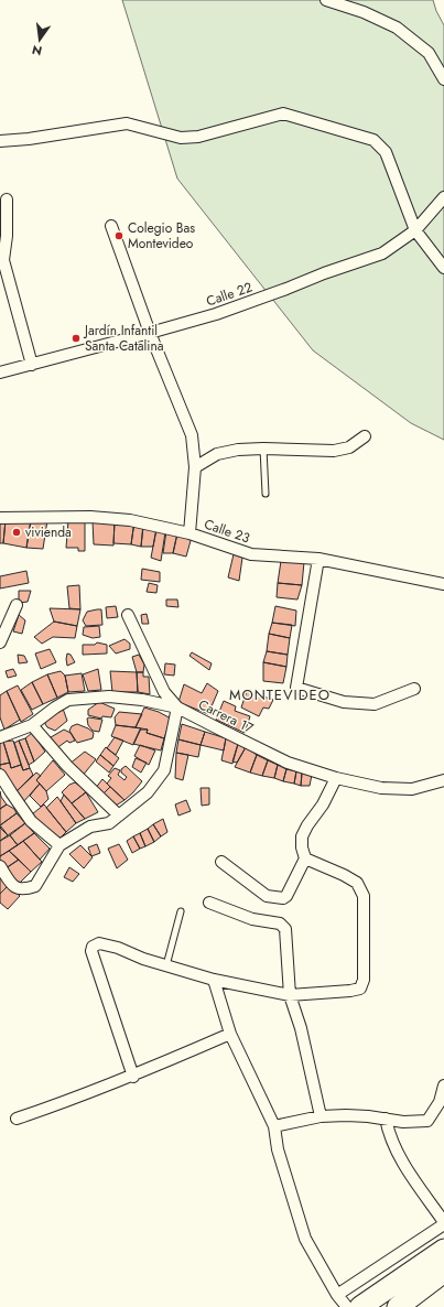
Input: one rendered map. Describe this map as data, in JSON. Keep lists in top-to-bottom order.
{
  "streets": {
    "street": ["Calle 22", "Calle 23", "Carrera 17"]
  },
  "districts": ["MONTEVIDEO"],
  "places": ["Colegio Bas Montevideo", "Jardín Infantil Santa Catalina", "vivienda"],
  "north": "bottom"
}
